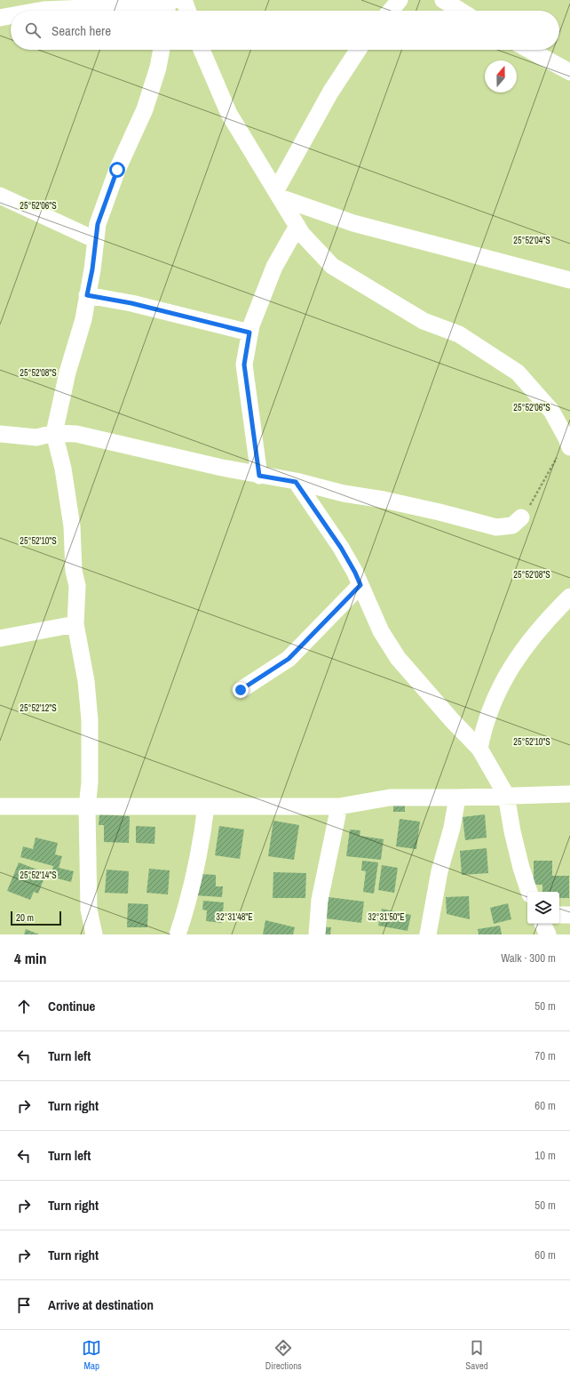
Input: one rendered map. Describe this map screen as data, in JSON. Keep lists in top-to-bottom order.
{
  "scale_bar": "20 m",
  "north": "top",
  "page": {
    "search": "Search here",
    "scale": "20 m",
    "heading": ["4 min", "Walk · 300 m"],
    "list": [
      ["Continue", "50 m"],
      ["Turn left", "70 m"],
      ["Turn right", "60 m"],
      ["Turn left", "10 m"],
      ["Turn right", "50 m"],
      ["Turn right", "60 m"],
      "Arrive at destination"
    ],
    "nav": ["Map", "Directions", "Saved"]
  },
  "coordinates": [
    "25°52'06\"S",
    "25°52'04\"S",
    "25°52'08\"S",
    "25°52'10\"S",
    "25°52'12\"S",
    "25°52'14\"S",
    "32°31'48\"E",
    "32°31'50\"E"
  ]
}
